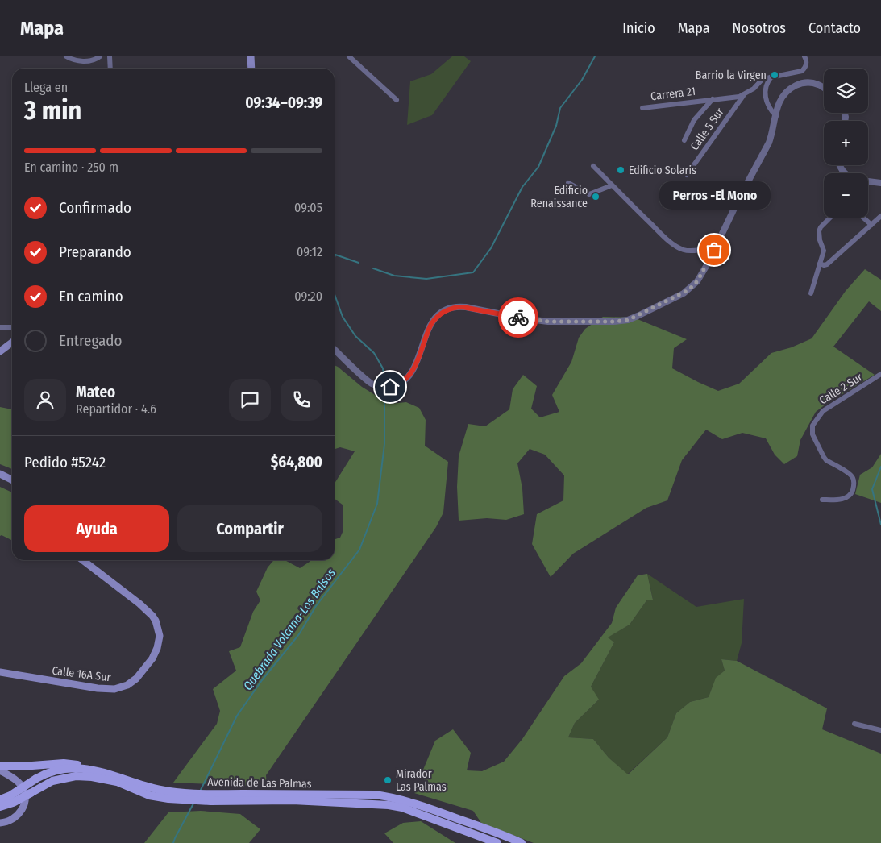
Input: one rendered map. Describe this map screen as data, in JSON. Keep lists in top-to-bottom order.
{
  "streets": {
    "main road": ["Calle 16A Sur", "Avenida de Las Palmas"],
    "street": ["Carrera 21", "Calle 5 Sur", "Calle 2 Sur"]
  },
  "crossings": [
    ["Carrera 21", "Calle 5 Sur"]
  ],
  "water": ["Quebrada Volcana-Los Balsos"],
  "places": [
    "Barrio la Virgen",
    "Edificio Solaris",
    "Edificio Renaissance",
    "Perros -El Mono",
    "Mirador Las Palmas"
  ],
  "page": {
    "header": "Mapa",
    "nav": [
      "Inicio",
      "Mapa",
      "Nosotros",
      "Contacto"
    ],
    "map_buttons": ["+", "−"],
    "heading": ["3 min", "Llega en", "09:34–09:39"],
    "panel": [
      "Mateo",
      "Repartidor · 4.6",
      "Pedido #5242",
      "$64,800"
    ],
    "bar": "En camino · 250 m",
    "bubble": "Perros -El Mono",
    "list": [
      ["Confirmado", "09:05"],
      ["Preparando", "09:12"],
      ["En camino", "09:20"],
      "Entregado"
    ],
    "buttons": ["Ayuda", "Compartir"]
  }
}
